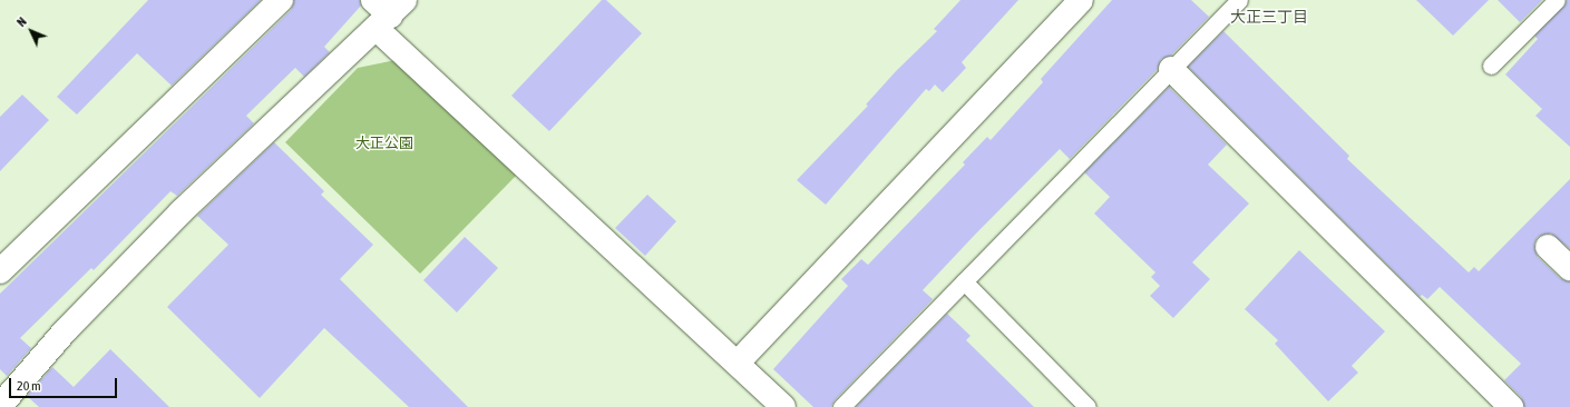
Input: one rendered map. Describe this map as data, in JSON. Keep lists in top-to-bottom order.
{
  "districts": ["大正三丁目"],
  "parks": ["大正公園"],
  "scale_bar": "20 m",
  "north": "top left"
}
